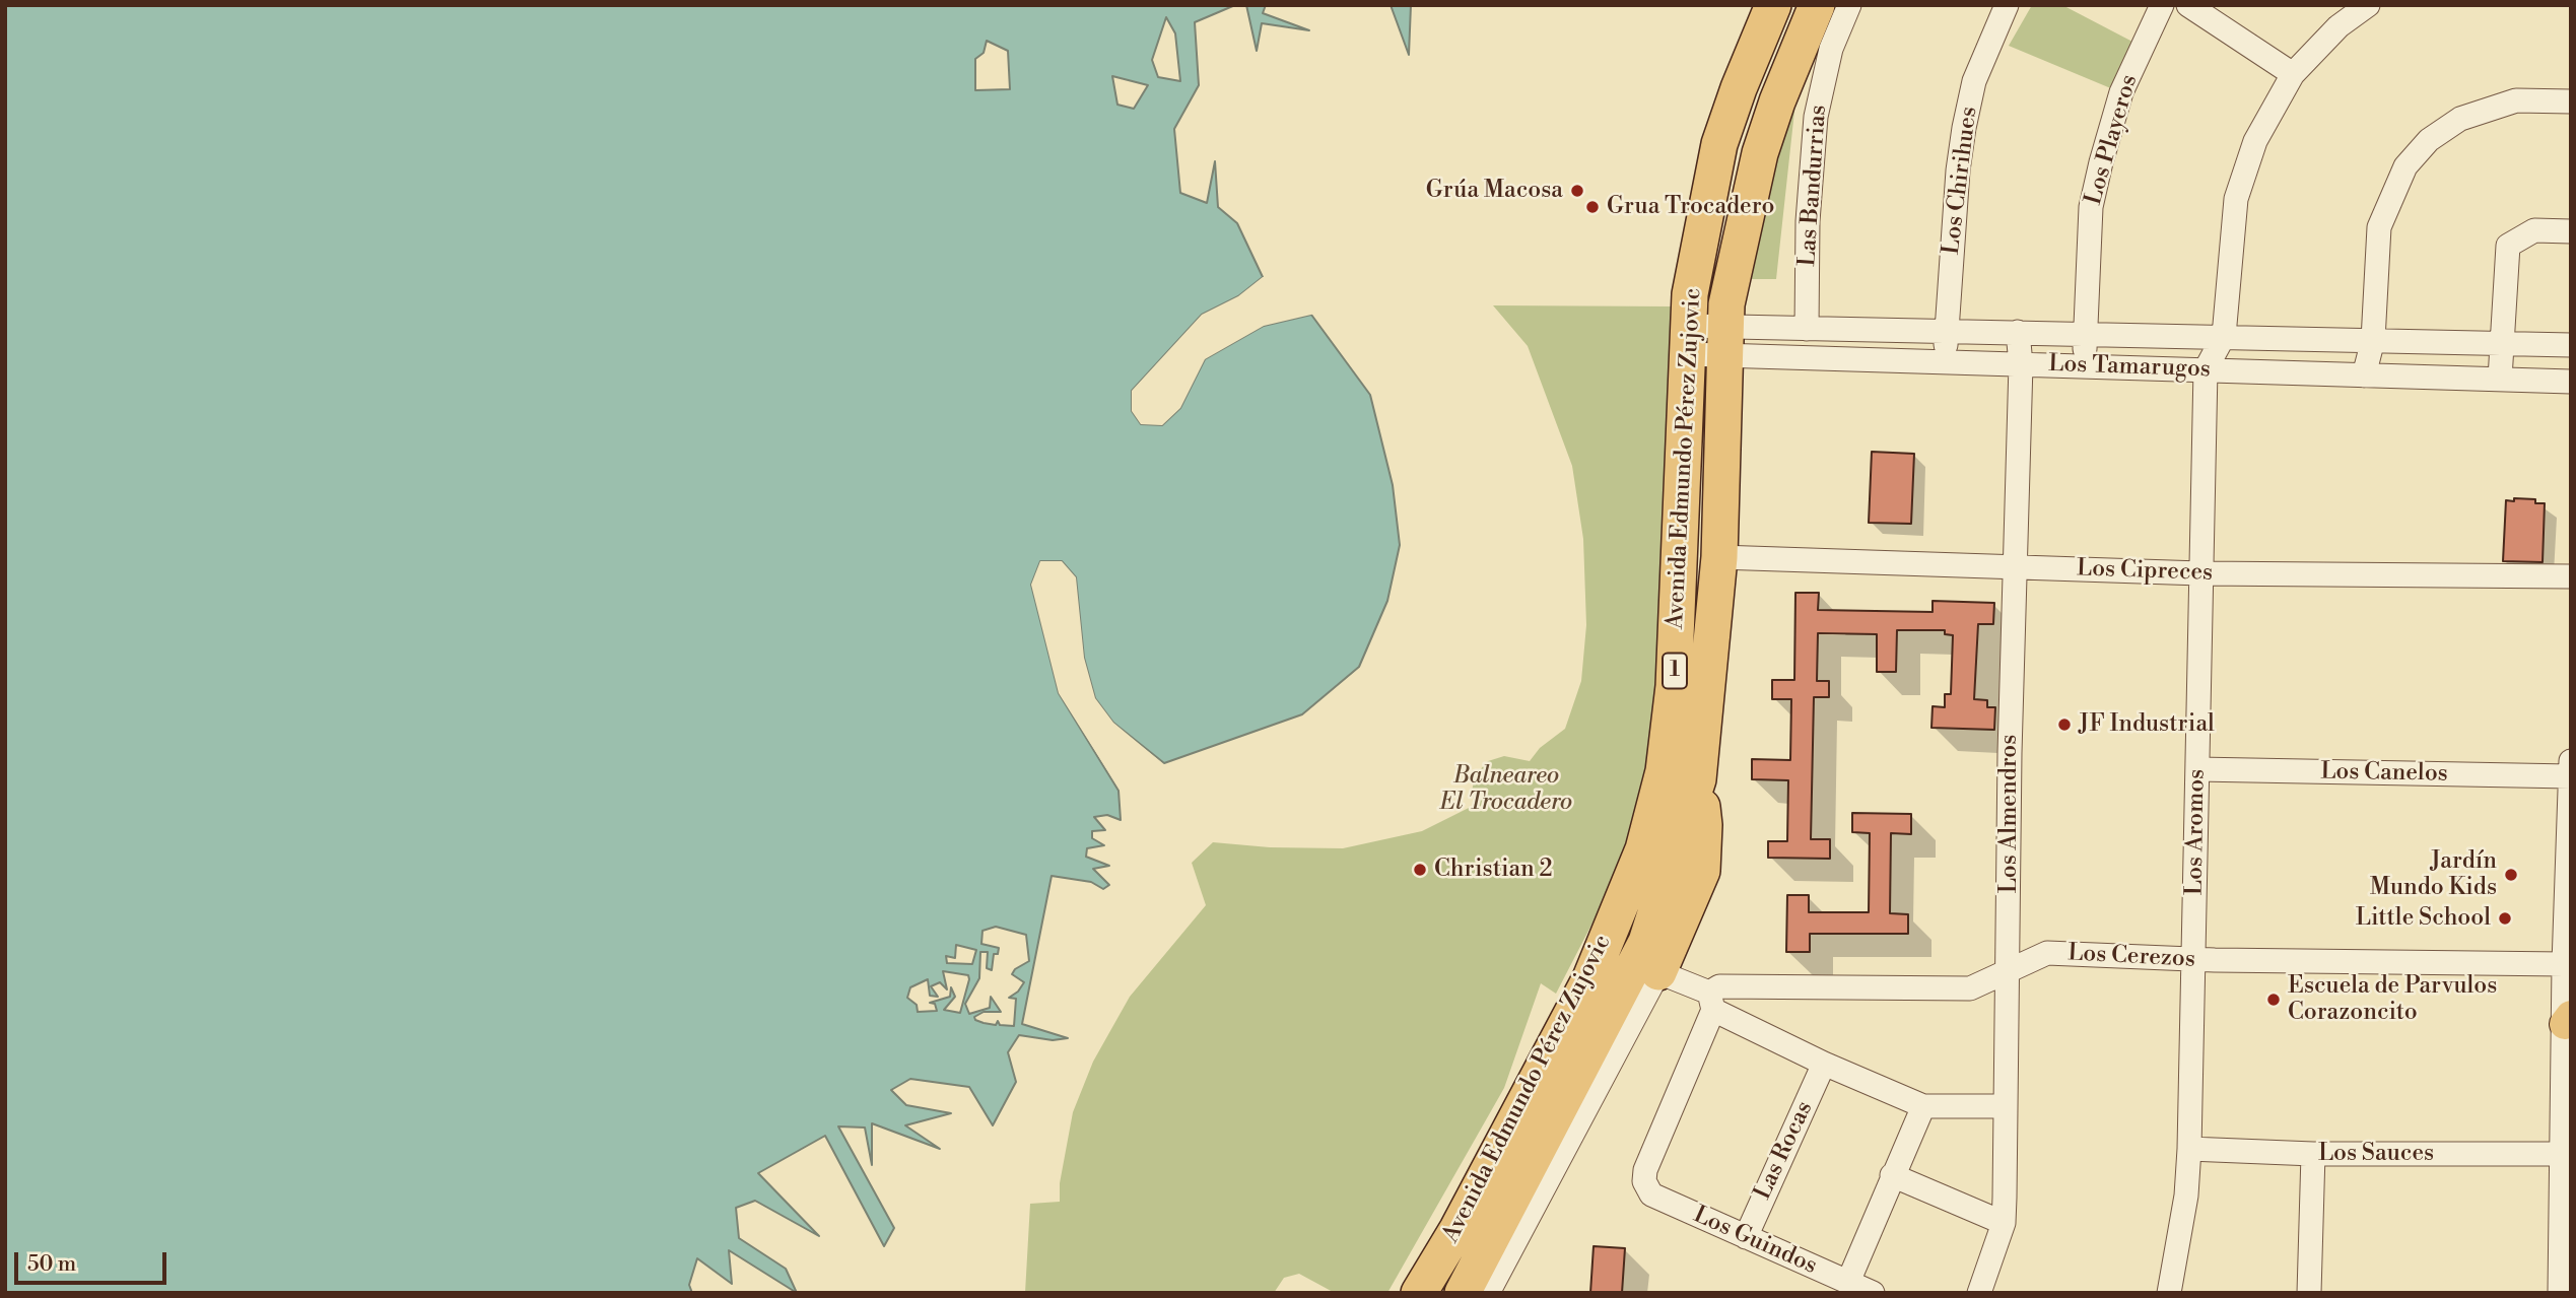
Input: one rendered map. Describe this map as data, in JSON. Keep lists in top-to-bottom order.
{
  "streets": {
    "highway": ["Avenida Edmundo Pérez Zujovic", "1"],
    "street": [
      "Los Playeros",
      "Los Chirihues",
      "Las Bandurrias",
      "Los Tamarugos",
      "Los Cipreces",
      "Los Canelos",
      "Los Almendros",
      "Los Aromos",
      "Los Cerezos",
      "Las Rocas",
      "Los Sauces",
      "Los Guindos"
    ]
  },
  "crossings": [
    ["Los Playeros", "Los Tamarugos"],
    ["Los Chirihues", "Los Tamarugos"],
    ["Las Bandurrias", "Los Tamarugos"],
    ["Los Tamarugos", "Avenida Edmundo Pérez Zujovic"],
    ["Los Tamarugos", "Los Almendros"],
    ["Los Tamarugos", "Los Aromos"],
    ["Avenida Edmundo Pérez Zujovic", "Los Cipreces"],
    ["Los Cipreces", "Los Almendros"],
    ["Los Cipreces", "Los Aromos"],
    ["Los Canelos", "Los Aromos"],
    ["Los Almendros", "Los Cerezos"],
    ["Los Aromos", "Los Cerezos"],
    ["Los Aromos", "Los Sauces"],
    ["Los Cerezos", "Los Guindos"],
    ["Las Rocas", "Los Guindos"]
  ],
  "parks": ["Balneareo El Trocadero"],
  "places": [
    "Grúa Macosa",
    "Grua Trocadero",
    "JF Industrial",
    "Christian 2",
    "Jardín Mundo Kids",
    "Little School",
    "Escuela de Parvulos Corazoncito"
  ],
  "scale_bar": "50 m"
}
